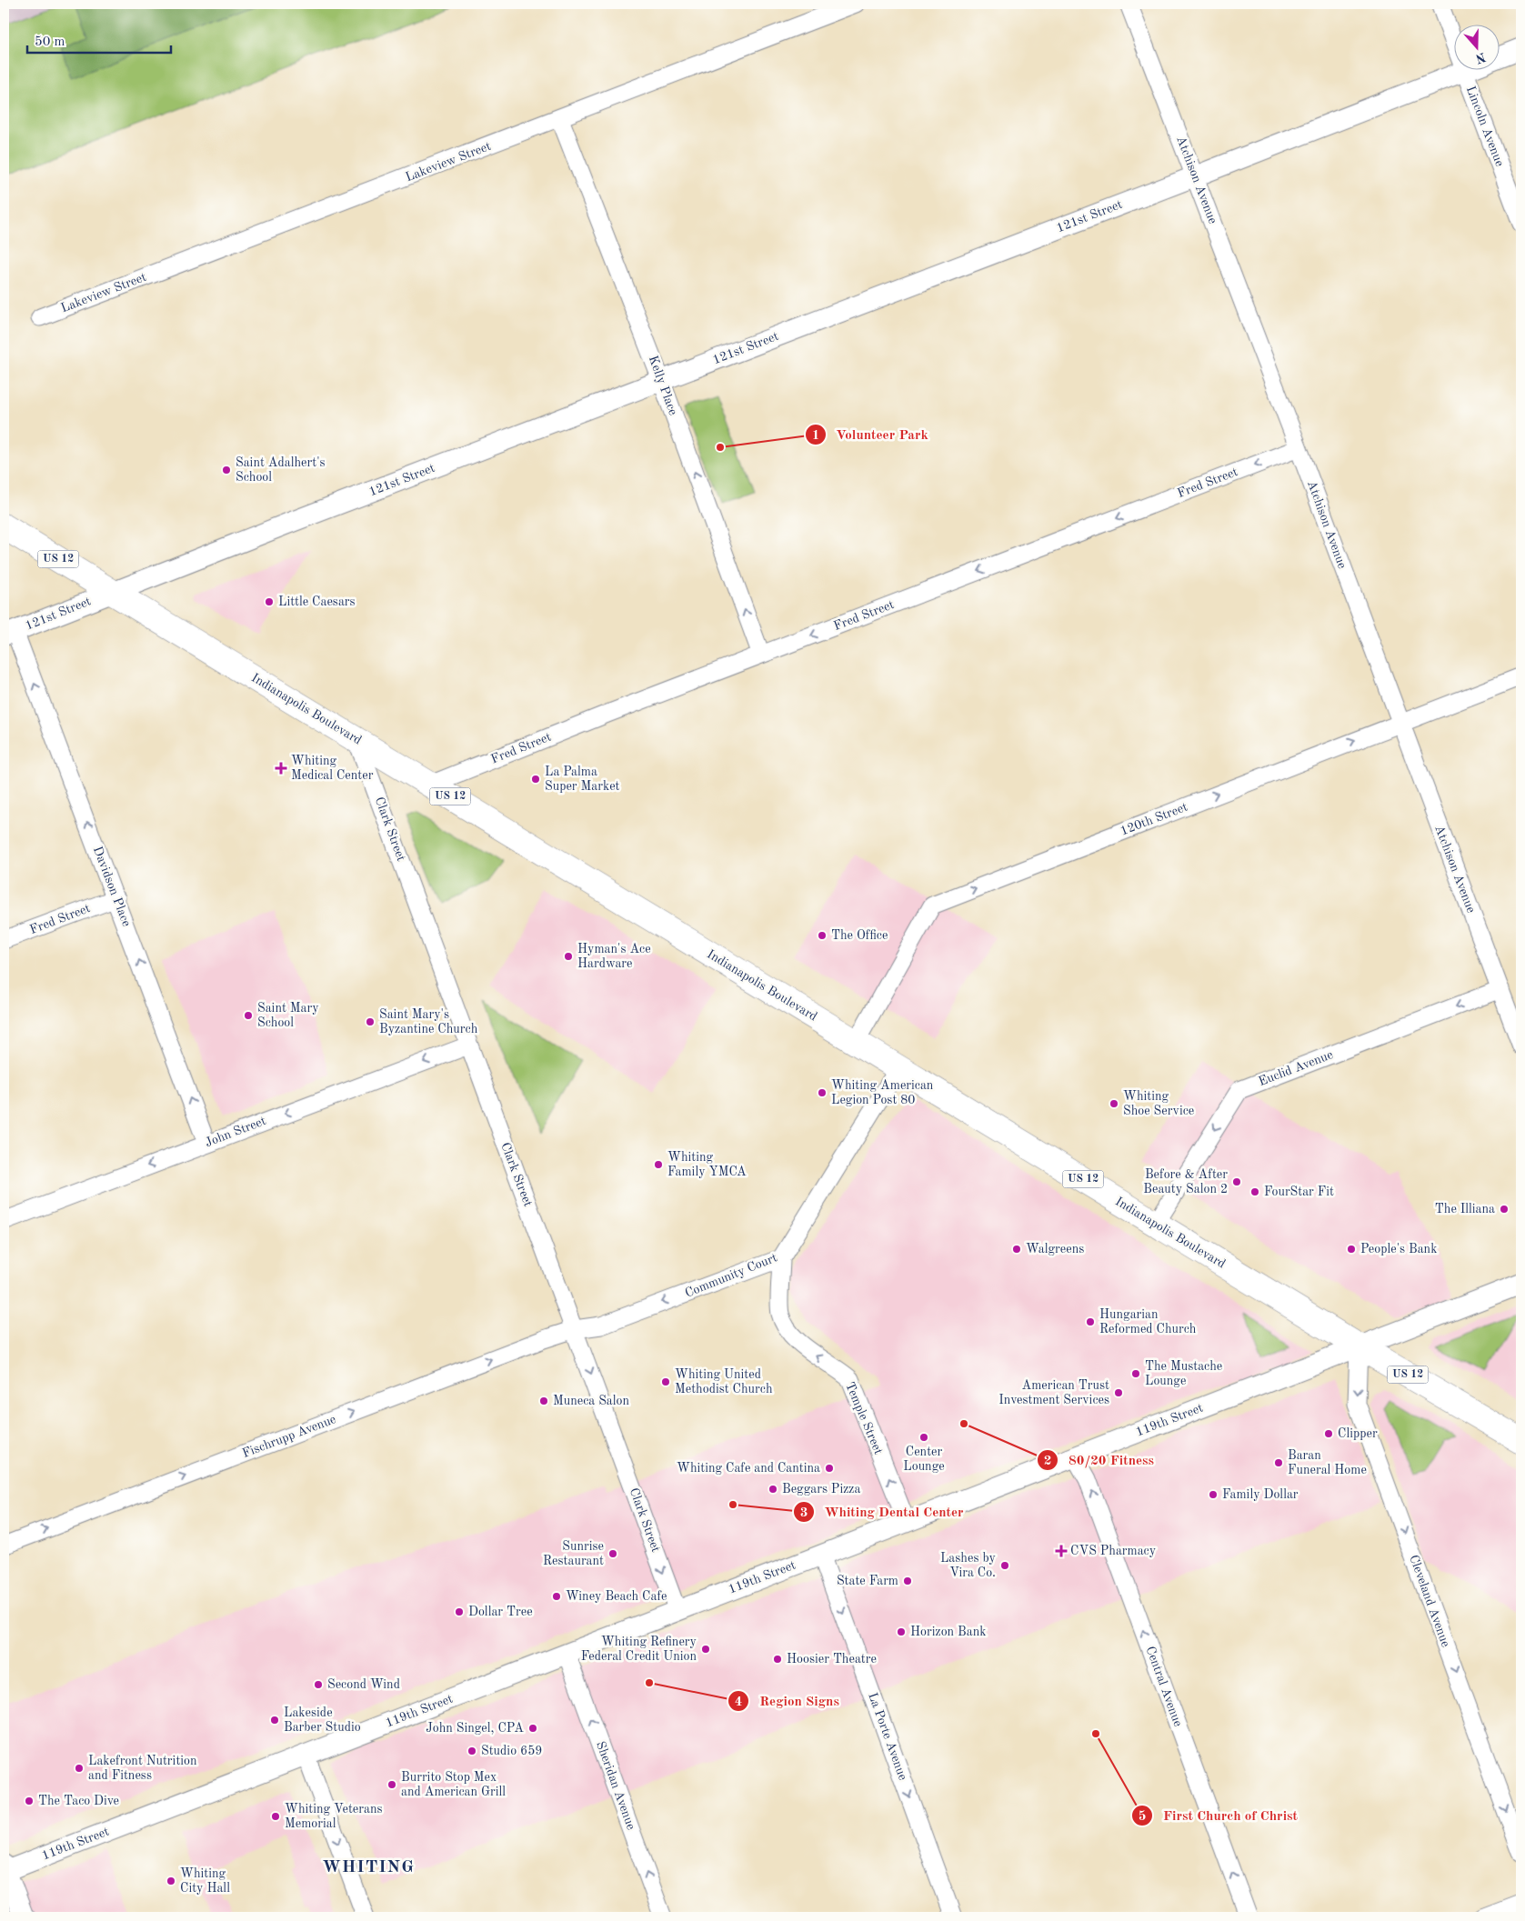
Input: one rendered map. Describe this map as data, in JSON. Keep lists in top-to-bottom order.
{
  "streets": {
    "main road": ["US 12", "Indianapolis Boulevard"],
    "street": [
      "Lincoln Avenue",
      "Lakeview Street",
      "Atchison Avenue",
      "121st Street",
      "Kelly Place",
      "Fred Street",
      "120th Street",
      "Clark Street",
      "Davidson Place",
      "Euclid Avenue",
      "John Street",
      "Community Court",
      "Temple Street",
      "119th Street",
      "Fischrupp Avenue",
      "Cleveland Avenue",
      "Central Avenue",
      "La Porte Avenue",
      "Sheridan Avenue"
    ]
  },
  "crossings": [
    ["Lincoln Avenue", "121st Street"],
    ["Lakeview Street", "Kelly Place"],
    ["Atchison Avenue", "121st Street"],
    ["Atchison Avenue", "Fred Street"],
    ["Atchison Avenue", "120th Street"],
    ["Atchison Avenue", "Euclid Avenue"],
    ["121st Street", "Kelly Place"],
    ["121st Street", "Indianapolis Boulevard"],
    ["121st Street", "Davidson Place"],
    ["Kelly Place", "Fred Street"],
    ["Fred Street", "Indianapolis Boulevard"],
    ["Fred Street", "Davidson Place"],
    ["Indianapolis Boulevard", "120th Street"],
    ["Indianapolis Boulevard", "Clark Street"],
    ["Indianapolis Boulevard", "Euclid Avenue"],
    ["Indianapolis Boulevard", "Community Court"],
    ["Indianapolis Boulevard", "119th Street"],
    ["Indianapolis Boulevard", "Cleveland Avenue"],
    ["Clark Street", "John Street"],
    ["Clark Street", "Community Court"],
    ["Clark Street", "119th Street"],
    ["Clark Street", "Fischrupp Avenue"],
    ["Davidson Place", "John Street"],
    ["Community Court", "Temple Street"],
    ["Community Court", "Fischrupp Avenue"],
    ["Temple Street", "119th Street"],
    ["119th Street", "Cleveland Avenue"],
    ["119th Street", "Central Avenue"],
    ["119th Street", "La Porte Avenue"],
    ["119th Street", "Sheridan Avenue"]
  ],
  "one_way": [
    "Kelly Place",
    "Fred Street",
    "120th Street",
    "Davidson Place",
    "Euclid Avenue",
    "John Street",
    "Community Court",
    "Temple Street",
    "Fischrupp Avenue",
    "Cleveland Avenue",
    "Central Avenue",
    "La Porte Avenue",
    "Sheridan Avenue"
  ],
  "districts": ["WHITING"],
  "places": {
    "other": [
      "Volunteer Park",
      "Saint Adalhert's School",
      "Little Caesars",
      "La Palma Super Market",
      "The Office",
      "Hyman's Ace Hardware",
      "Saint Mary School",
      "Saint Mary's Byzantine Church",
      "Whiting American Legion Post 80",
      "Whiting Shoe Service",
      "Whiting Family YMCA",
      "Before & After Beauty Salon 2",
      "FourStar Fit",
      "The Illiana",
      "Walgreens",
      "People's Bank",
      "Hungarian Reformed Church",
      "The Mustache Lounge",
      "Whiting United Methodist Church",
      "American Trust Investment Services",
      "Muneca Salon",
      "80/20 Fitness",
      "Clipper",
      "Center Lounge",
      "Baran Funeral Home",
      "Whiting Cafe and Cantina",
      "Beggars Pizza",
      "Family Dollar",
      "Whiting Dental Center",
      "Sunrise Restaurant",
      "Lashes by Vira Co.",
      "State Farm",
      "Winey Beach Cafe",
      "Dollar Tree",
      "Horizon Bank",
      "Whiting Refinery Federal Credit Union",
      "Hoosier Theatre",
      "Region Signs",
      "Second Wind",
      "Lakeside Barber Studio",
      "John Singel, CPA",
      "First Church of Christ",
      "Studio 659",
      "Lakefront Nutrition and Fitness",
      "Burrito Stop Mex and American Grill",
      "The Taco Dive",
      "Whiting Veterans Memorial",
      "Whiting City Hall"
    ],
    "health": ["Whiting Medical Center", "CVS Pharmacy"]
  },
  "scale_bar": "50 m",
  "north": "bottom"
}
